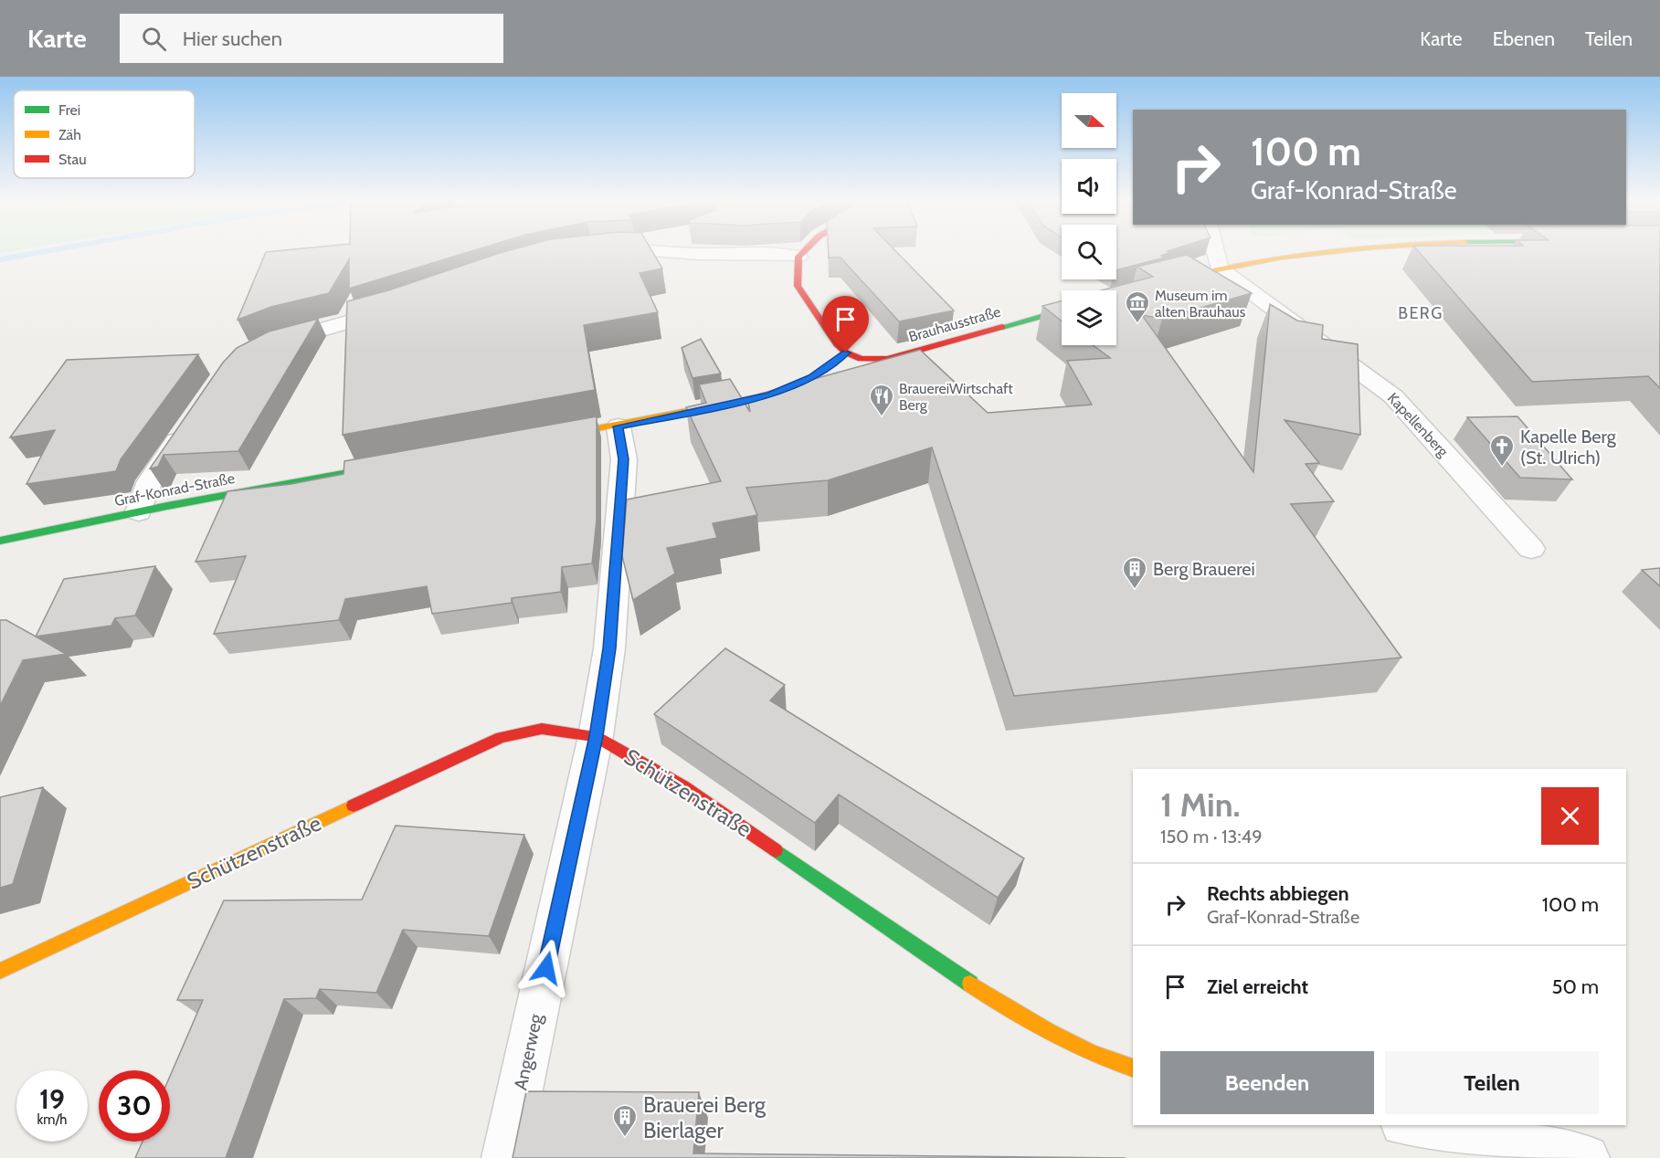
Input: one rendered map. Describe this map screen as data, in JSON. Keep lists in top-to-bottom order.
{
  "streets": {
    "street": [
      "Brauhausstraße",
      "Kapellenberg",
      "Graf-Konrad-Straße",
      "Schützenstraße",
      "Angerweg"
    ]
  },
  "crossings": [
    ["Schützenstraße", "Angerweg"]
  ],
  "districts": ["BERG"],
  "places": {
    "museum": ["Museum im alten Brauhaus"],
    "restaurant": ["BrauereiWirtschaft Berg"],
    "church": ["Kapelle Berg (St. Ulrich)"],
    "building": ["Berg Brauerei", "Brauerei Berg Bierlager"]
  },
  "legend": ["Frei", "Zäh", "Stau"],
  "north": "right",
  "page": {
    "header": "Karte",
    "search": "Hier suchen",
    "nav": ["Karte", "Ebenen", "Teilen"],
    "turn": ["100 m", "Graf-Konrad-Straße"],
    "heading": ["1 Min.", "150 m · 13:49"],
    "list": [
      {
        "name": "Rechts abbiegen",
        "note": "Graf-Konrad-Straße",
        "value": "100 m"
      },
      {
        "name": "Ziel erreicht",
        "value": "50 m"
      }
    ],
    "buttons": ["Beenden", "Teilen"],
    "speed": "19 km/h",
    "limit": "30"
  }
}
